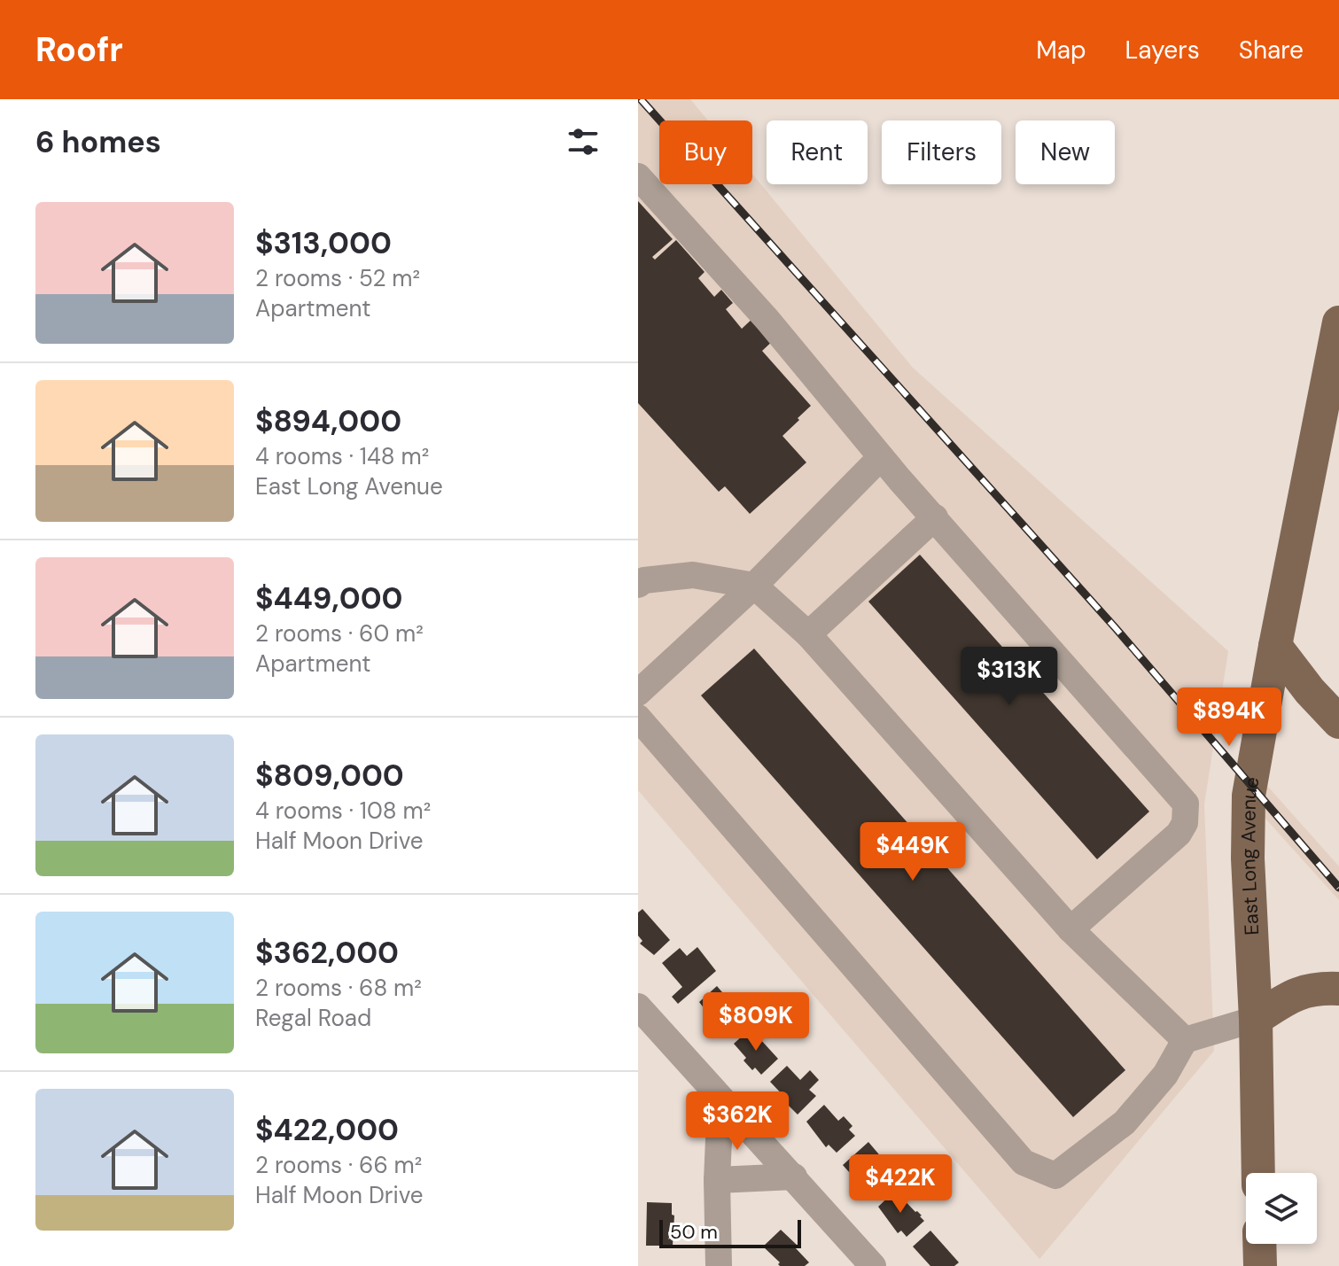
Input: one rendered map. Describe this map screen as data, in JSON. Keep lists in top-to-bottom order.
{
  "streets": {
    "main road": ["East Long Avenue"]
  },
  "scale_bar": "50 m",
  "page": {
    "header": "Roofr",
    "nav": ["Map", "Layers", "Share"],
    "heading": "6 homes",
    "chip": [
      "Buy",
      "Rent",
      "Filters",
      "New"
    ],
    "list": [
      {
        "name": "$313,000",
        "note": "2 rooms · 52 m² · Apartment"
      },
      {
        "name": "$894,000",
        "note": "4 rooms · 148 m² · East Long Avenue"
      },
      {
        "name": "$449,000",
        "note": "2 rooms · 60 m² · Apartment"
      },
      {
        "name": "$809,000",
        "note": "4 rooms · 108 m² · Half Moon Drive"
      },
      {
        "name": "$362,000",
        "note": "2 rooms · 68 m² · Regal Road"
      },
      {
        "name": "$422,000",
        "note": "2 rooms · 66 m² · Half Moon Drive"
      }
    ],
    "price": [
      "$313K",
      "$894K",
      "$449K",
      "$809K",
      "$362K",
      "$422K"
    ],
    "scale": "50 m"
  }
}
